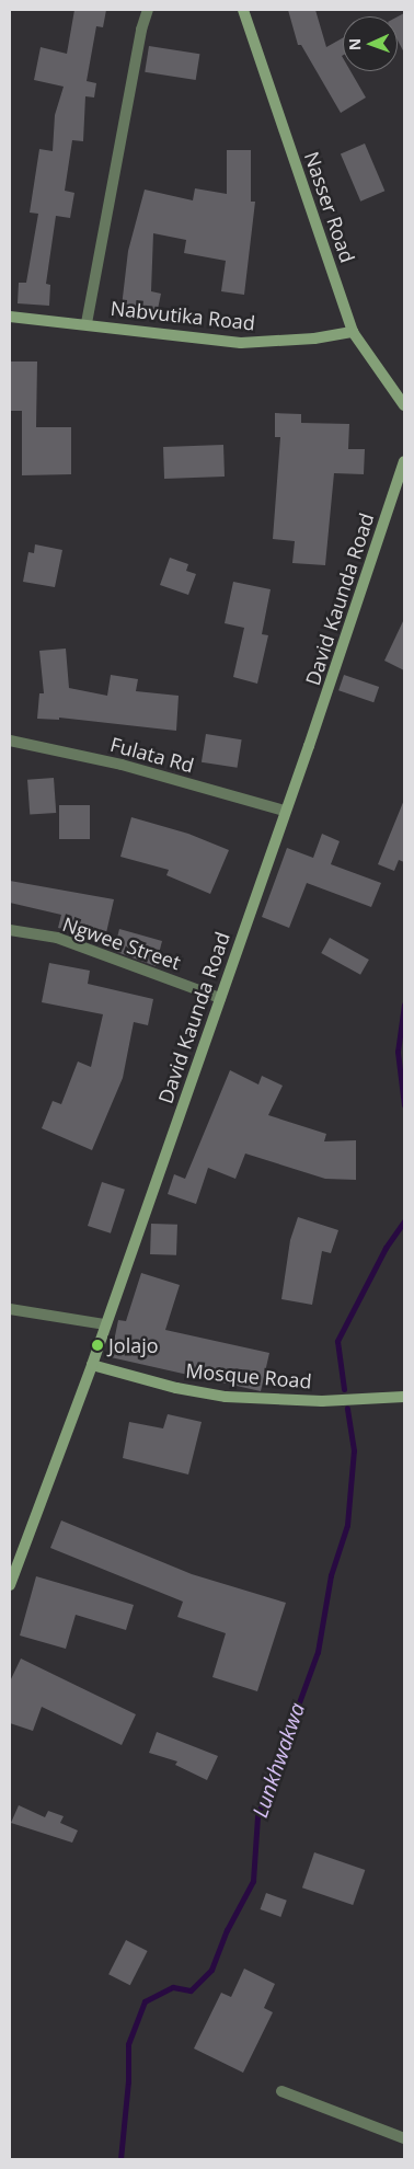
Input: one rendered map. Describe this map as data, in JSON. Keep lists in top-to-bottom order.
{
  "streets": {
    "street": [
      "Nasser Road",
      "Nabvutika Road",
      "David Kaunda Road",
      "Fulata Rd",
      "Ngwee Street",
      "Mosque Road"
    ]
  },
  "crossings": [
    ["Nasser Road", "Nabvutika Road"],
    ["David Kaunda Road", "Fulata Rd"],
    ["David Kaunda Road", "Ngwee Street"],
    ["David Kaunda Road", "Mosque Road"]
  ],
  "water": ["Lunkhwakwa"],
  "places": ["Jolajo"],
  "north": "left"
}
